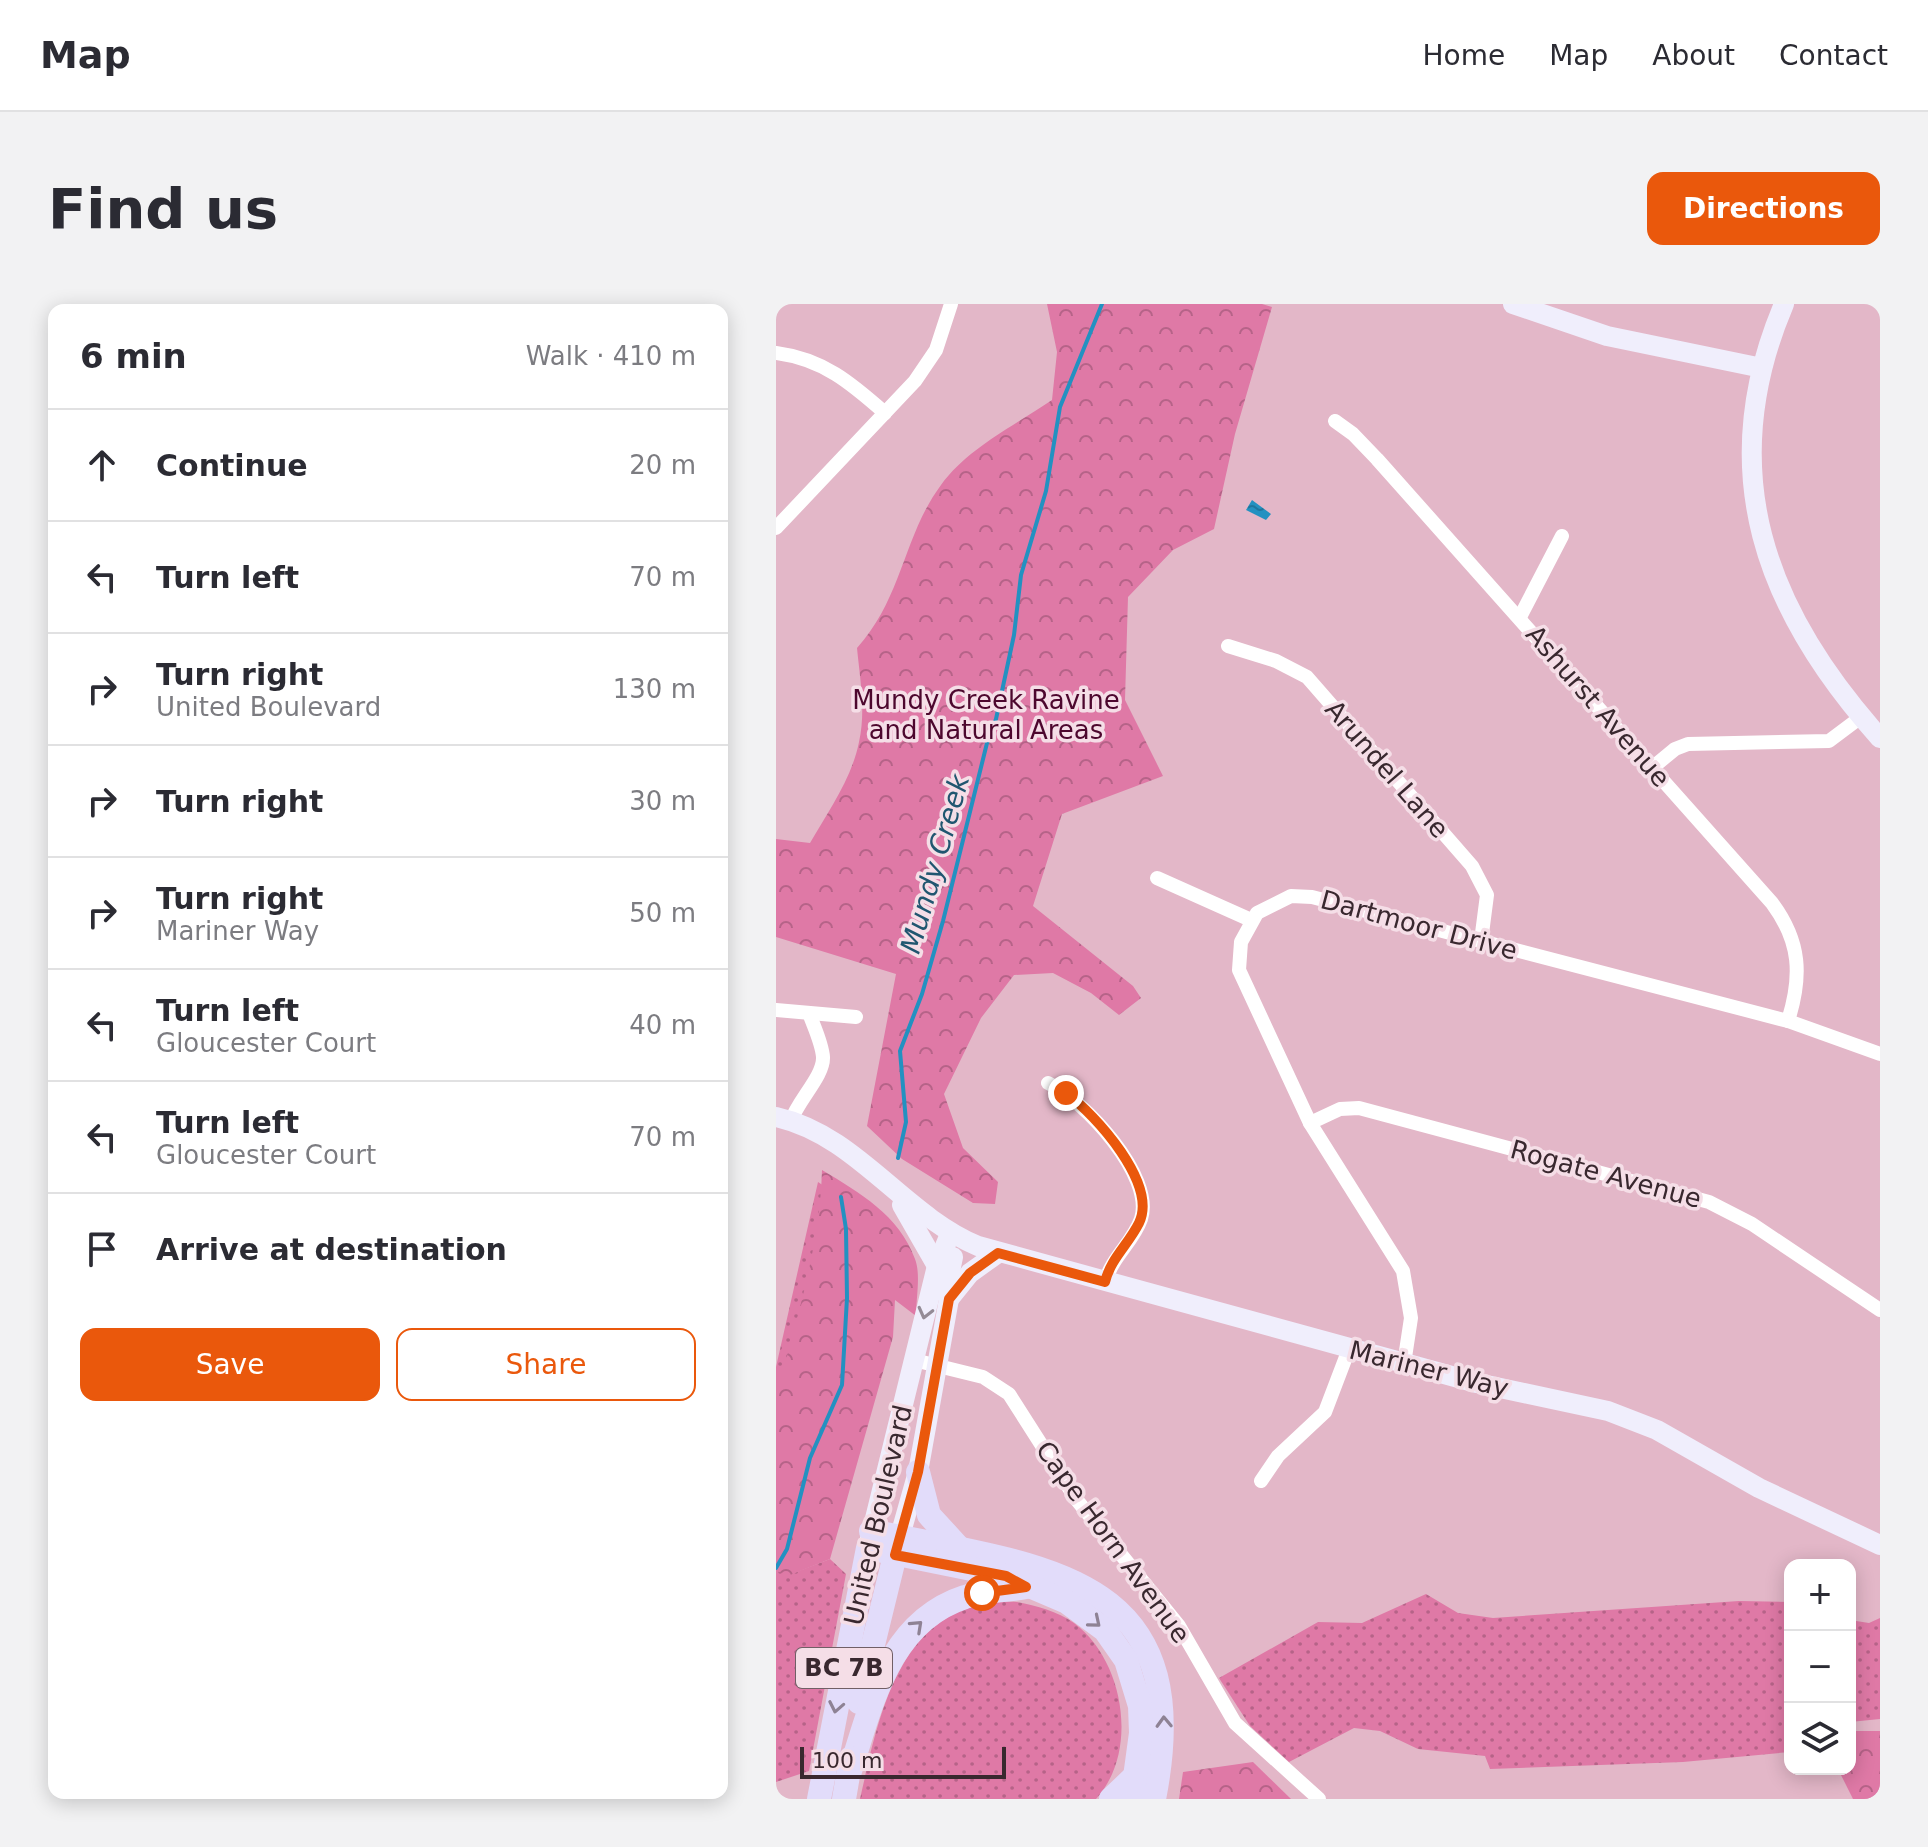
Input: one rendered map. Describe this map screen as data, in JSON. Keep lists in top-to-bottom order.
{
  "streets": {
    "main road": ["Mariner Way", "United Boulevard", "BC 7B"],
    "street": [
      "Ashurst Avenue",
      "Arundel Lane",
      "Dartmoor Drive",
      "Rogate Avenue",
      "Cape Horn Avenue"
    ]
  },
  "crossings": [
    ["Ashurst Avenue", "Dartmoor Drive"],
    ["Arundel Lane", "Dartmoor Drive"],
    ["Mariner Way", "United Boulevard"],
    ["United Boulevard", "Cape Horn Avenue"]
  ],
  "water": ["Mundy Creek"],
  "parks": ["Mundy Creek Ravine and Natural Areas"],
  "scale_bar": "100 m",
  "page": {
    "header": "Map",
    "nav": [
      "Home",
      "Map",
      "About",
      "Contact"
    ],
    "buttons": [
      "Directions",
      ["Save", "Share"]
    ],
    "title": "Find us",
    "heading": ["6 min", "Walk · 410 m"],
    "list": [
      ["Continue", "20 m"],
      ["Turn left", "70 m"],
      ["Turn right", "United Boulevard", "130 m"],
      ["Turn right", "30 m"],
      ["Turn right", "Mariner Way", "50 m"],
      ["Turn left", "Gloucester Court", "40 m"],
      ["Turn left", "Gloucester Court", "70 m"],
      "Arrive at destination"
    ],
    "map_buttons": ["+", "−"],
    "scale": "100 m"
  }
}
